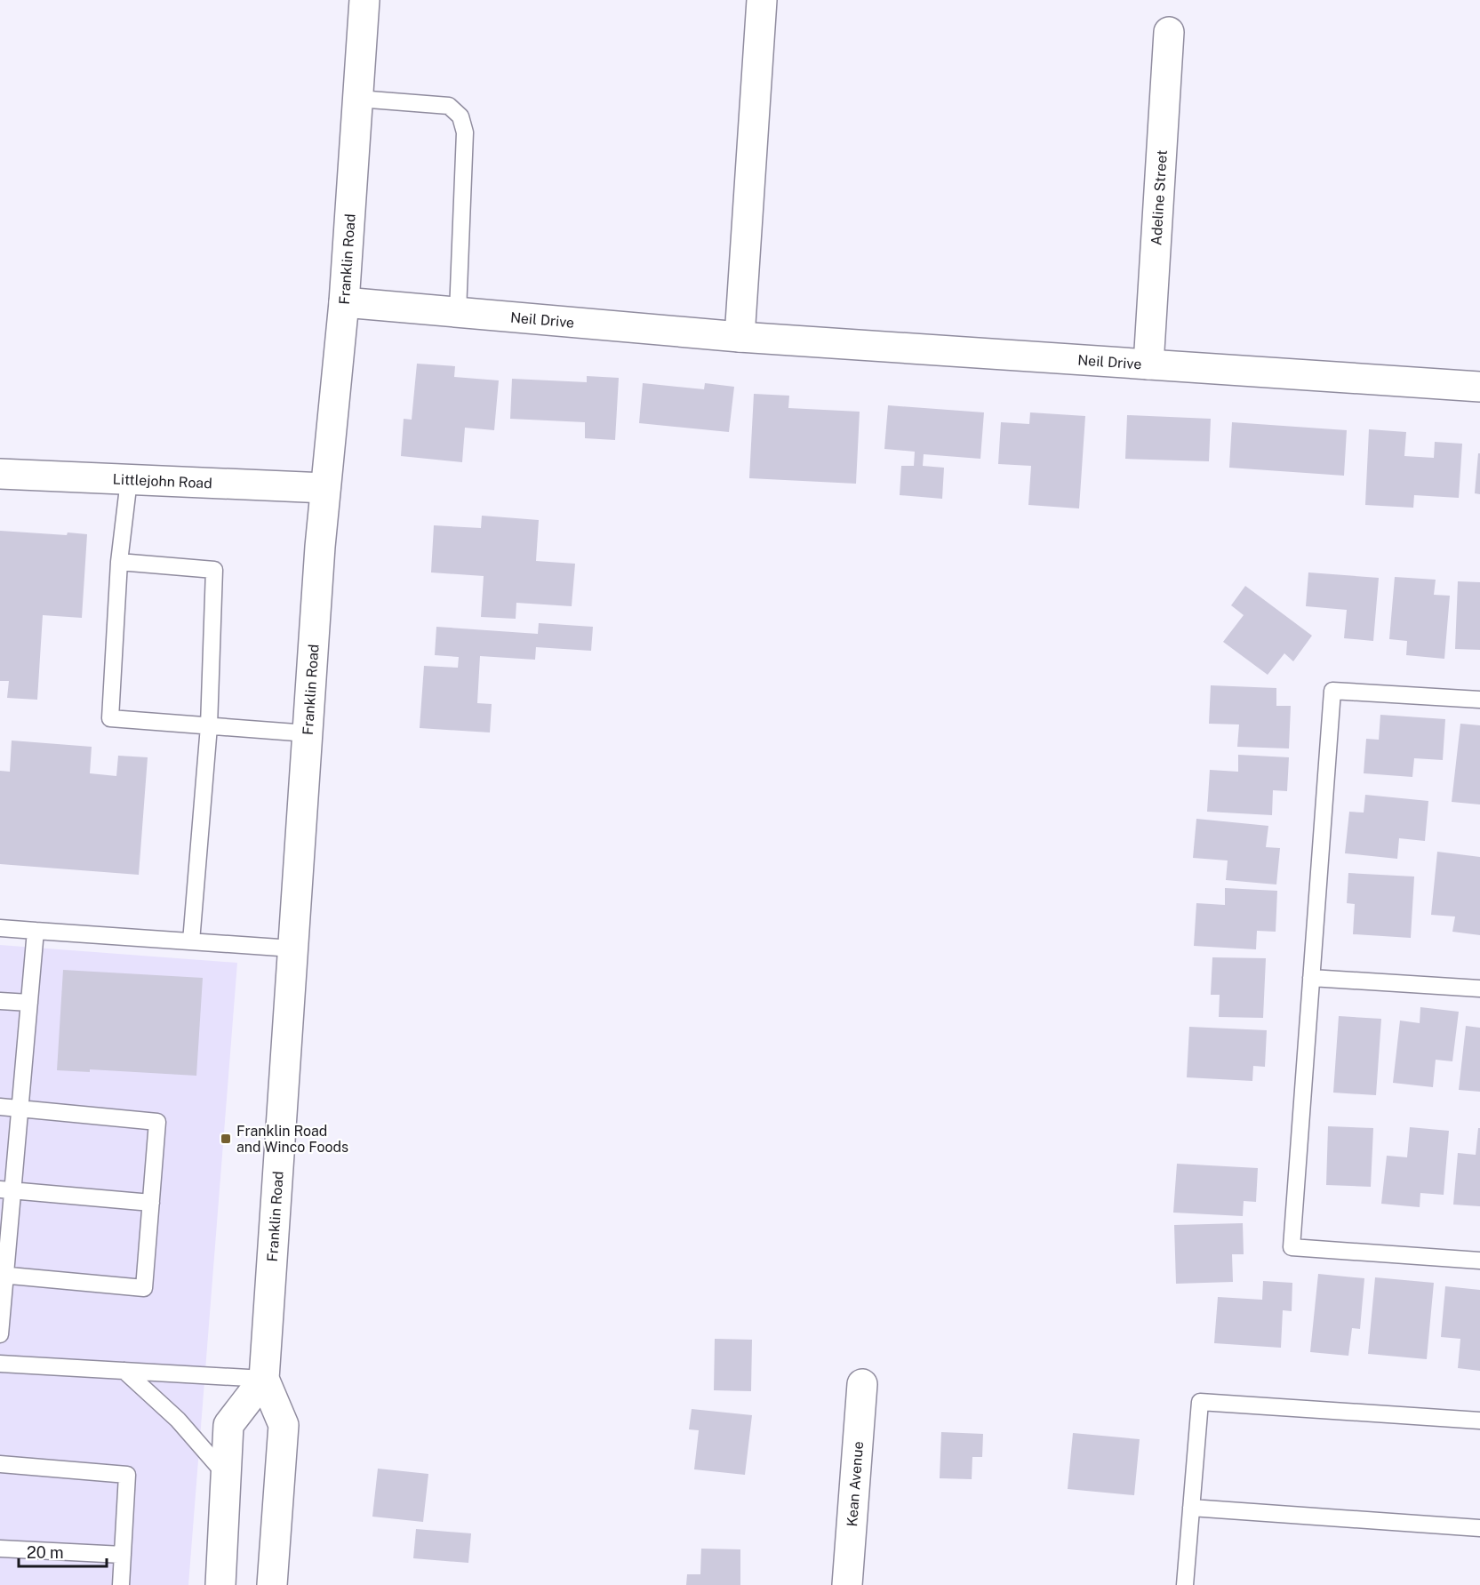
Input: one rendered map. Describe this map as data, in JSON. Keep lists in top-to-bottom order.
{
  "streets": {
    "street": [
      "Adeline Street",
      "Franklin Road",
      "Neil Drive",
      "Littlejohn Road",
      "Kean Avenue"
    ]
  },
  "crossings": [
    ["Adeline Street", "Neil Drive"],
    ["Franklin Road", "Neil Drive"],
    ["Franklin Road", "Littlejohn Road"]
  ],
  "places": {
    "transit": ["Franklin Road and Winco Foods"]
  },
  "scale_bar": "20 m"
}
